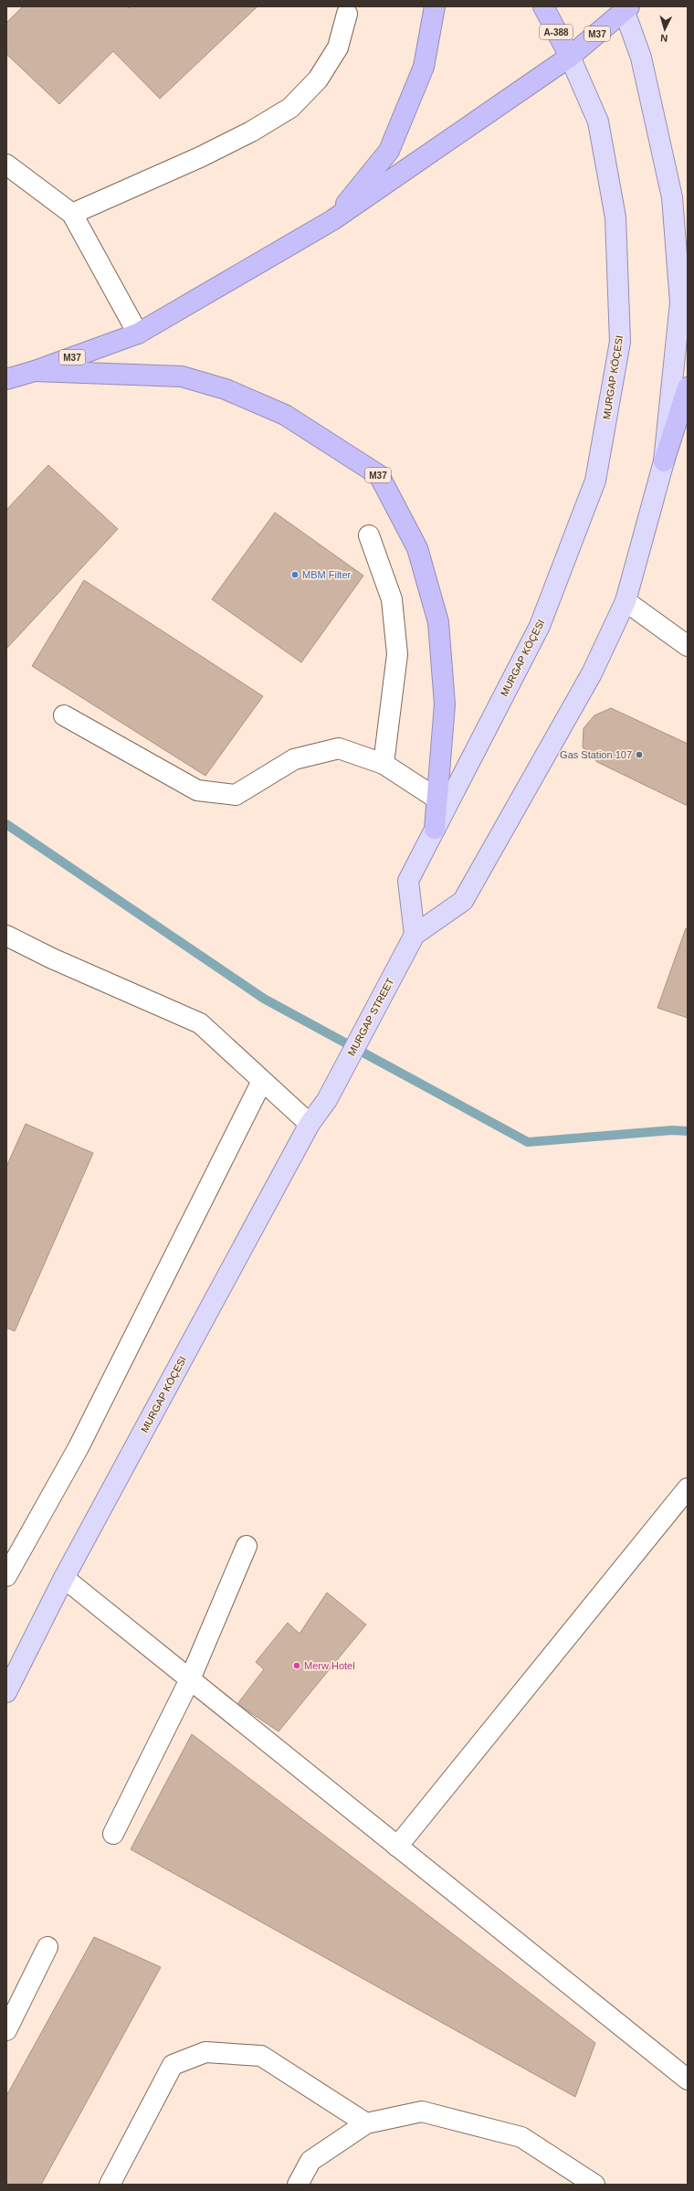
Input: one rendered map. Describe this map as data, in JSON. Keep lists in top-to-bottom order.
{
  "streets": {
    "highway": ["A-388", "M37"],
    "main road": ["MURGAP KÖÇESI", "MURGAP STREET"]
  },
  "crossings": [
    ["A-388", "M37"],
    ["A-388", "MURGAP KÖÇESI"],
    ["M37", "MURGAP KÖÇESI"],
    ["MURGAP KÖÇESI", "MURGAP STREET"]
  ],
  "places": ["MBM Filter", "Gas Station 107", "Merw Hotel"],
  "north": "bottom"
}
